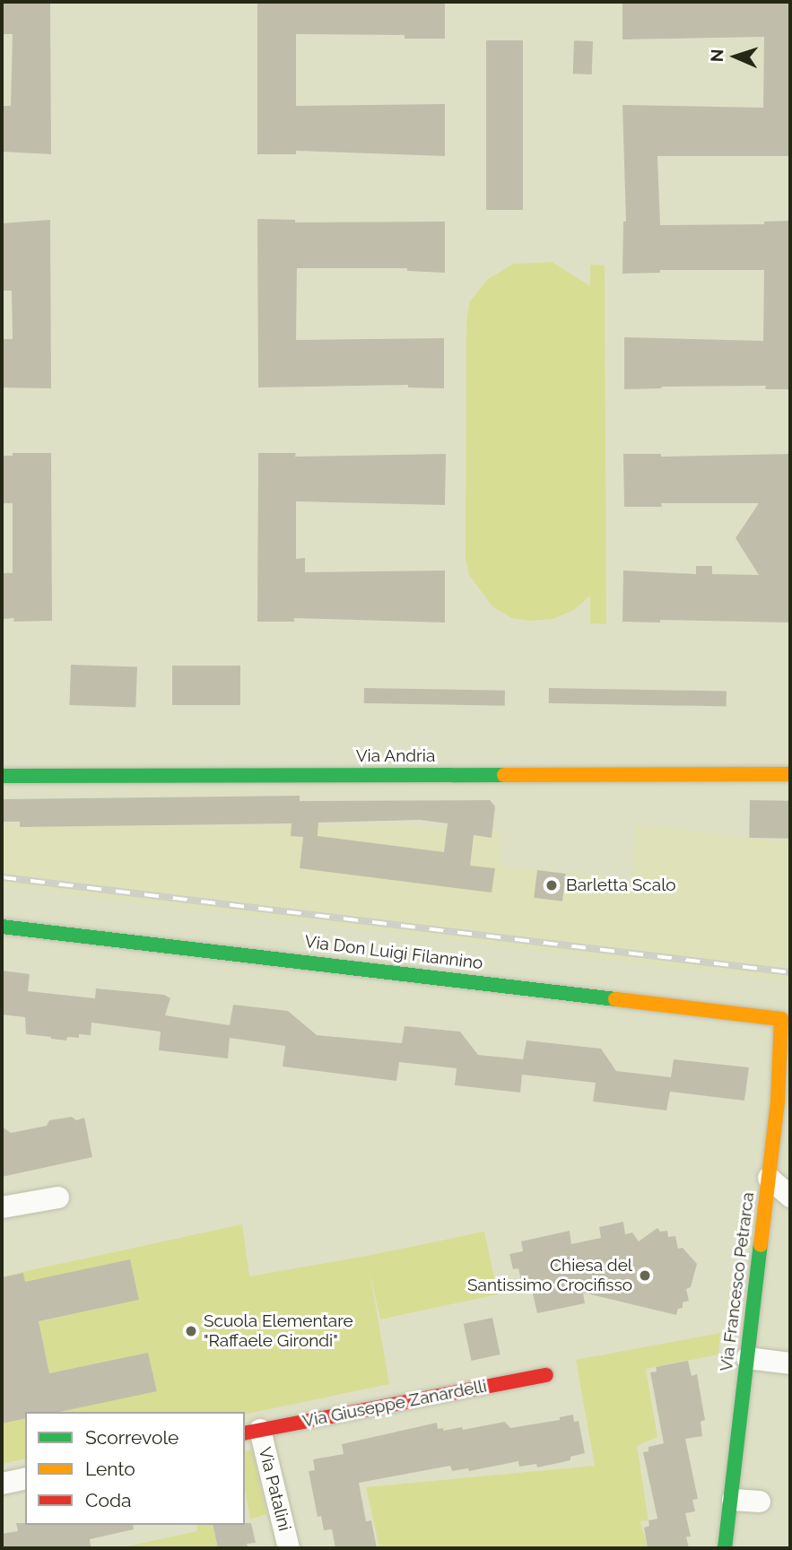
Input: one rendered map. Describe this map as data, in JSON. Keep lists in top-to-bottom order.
{
  "streets": {
    "street": [
      "Via Andria",
      "Via Don Luigi Filannino",
      "Via Francesco Petrarca",
      "Via Giuseppe Zanardelli",
      "Via Patalini"
    ]
  },
  "crossings": [
    ["Via Don Luigi Filannino", "Via Francesco Petrarca"],
    ["Via Giuseppe Zanardelli", "Via Patalini"]
  ],
  "places": ["Barletta Scalo", "Chiesa del Santissimo Crocifisso", "Scuola Elementare \"Raffaele Girondi\""],
  "legend": ["Scorrevole", "Lento", "Coda"],
  "north": "left"
}
